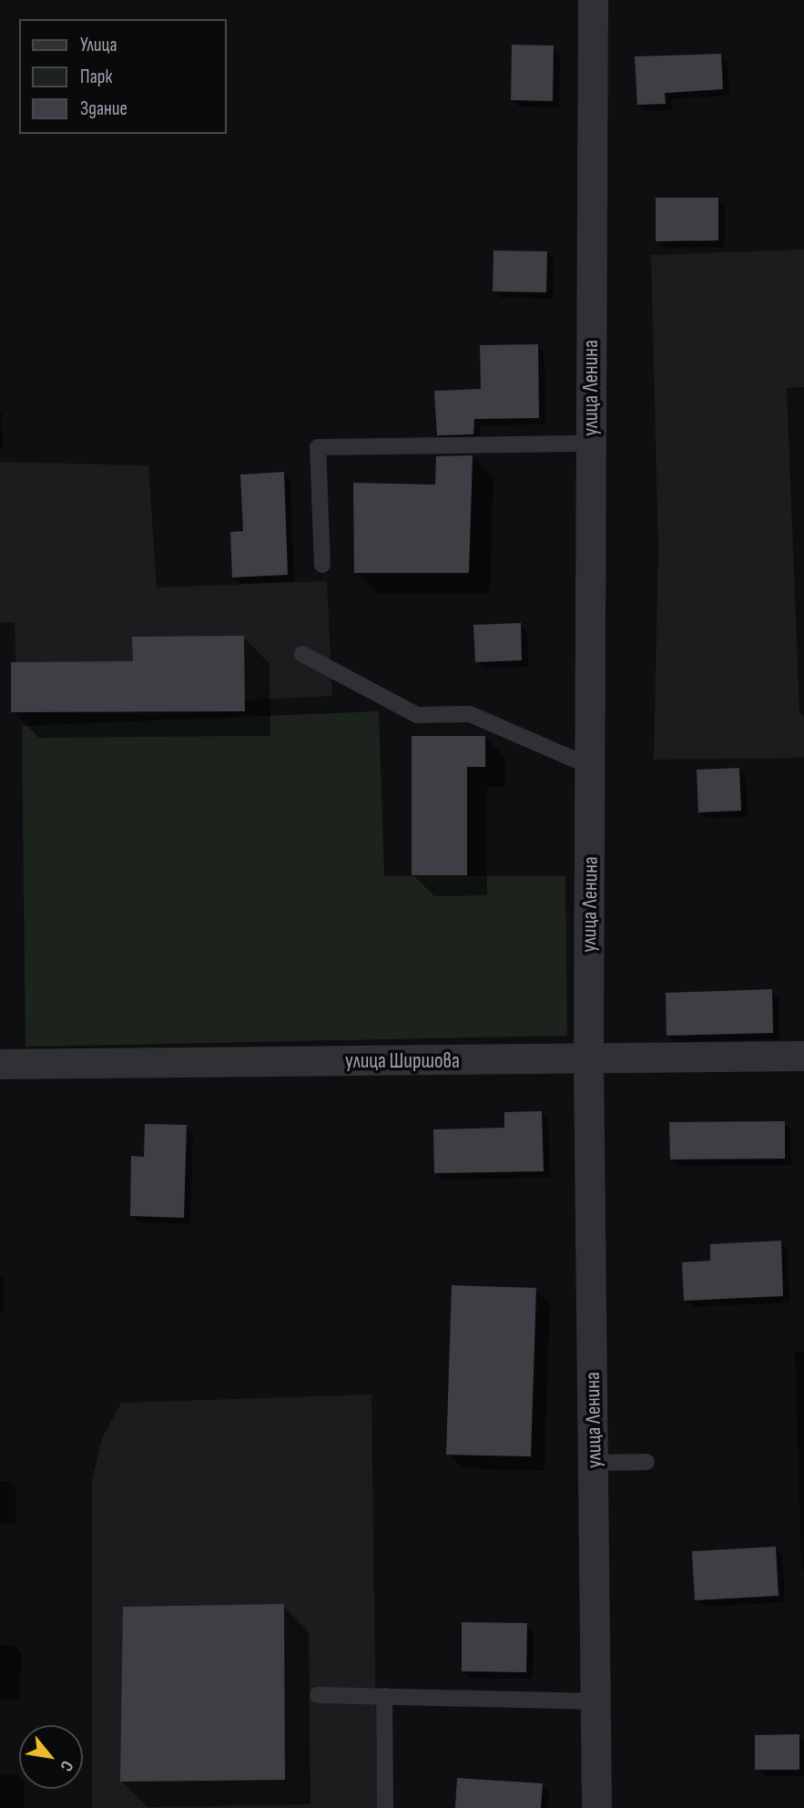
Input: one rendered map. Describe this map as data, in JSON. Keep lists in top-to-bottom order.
{
  "streets": {
    "street": ["улица Ленина", "улица Ширшова"]
  },
  "crossings": [
    ["улица Ленина", "улица Ширшова"]
  ],
  "legend": ["Улица", "Парк", "Здание"],
  "north": "bottom right"
}
